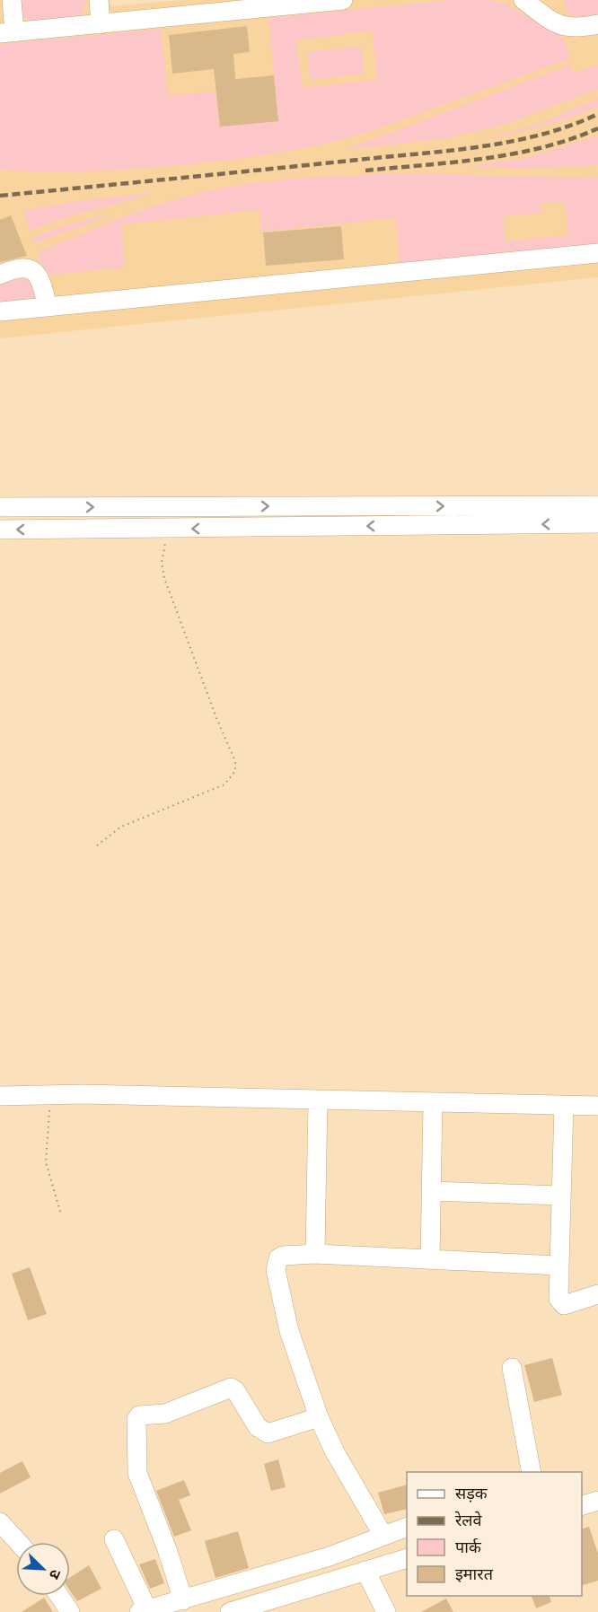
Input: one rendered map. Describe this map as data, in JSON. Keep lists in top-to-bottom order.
{
  "legend": [
    "सड़क",
    "रेलवे",
    "पार्क",
    "इमारत"
  ],
  "north": "bottom right"
}
